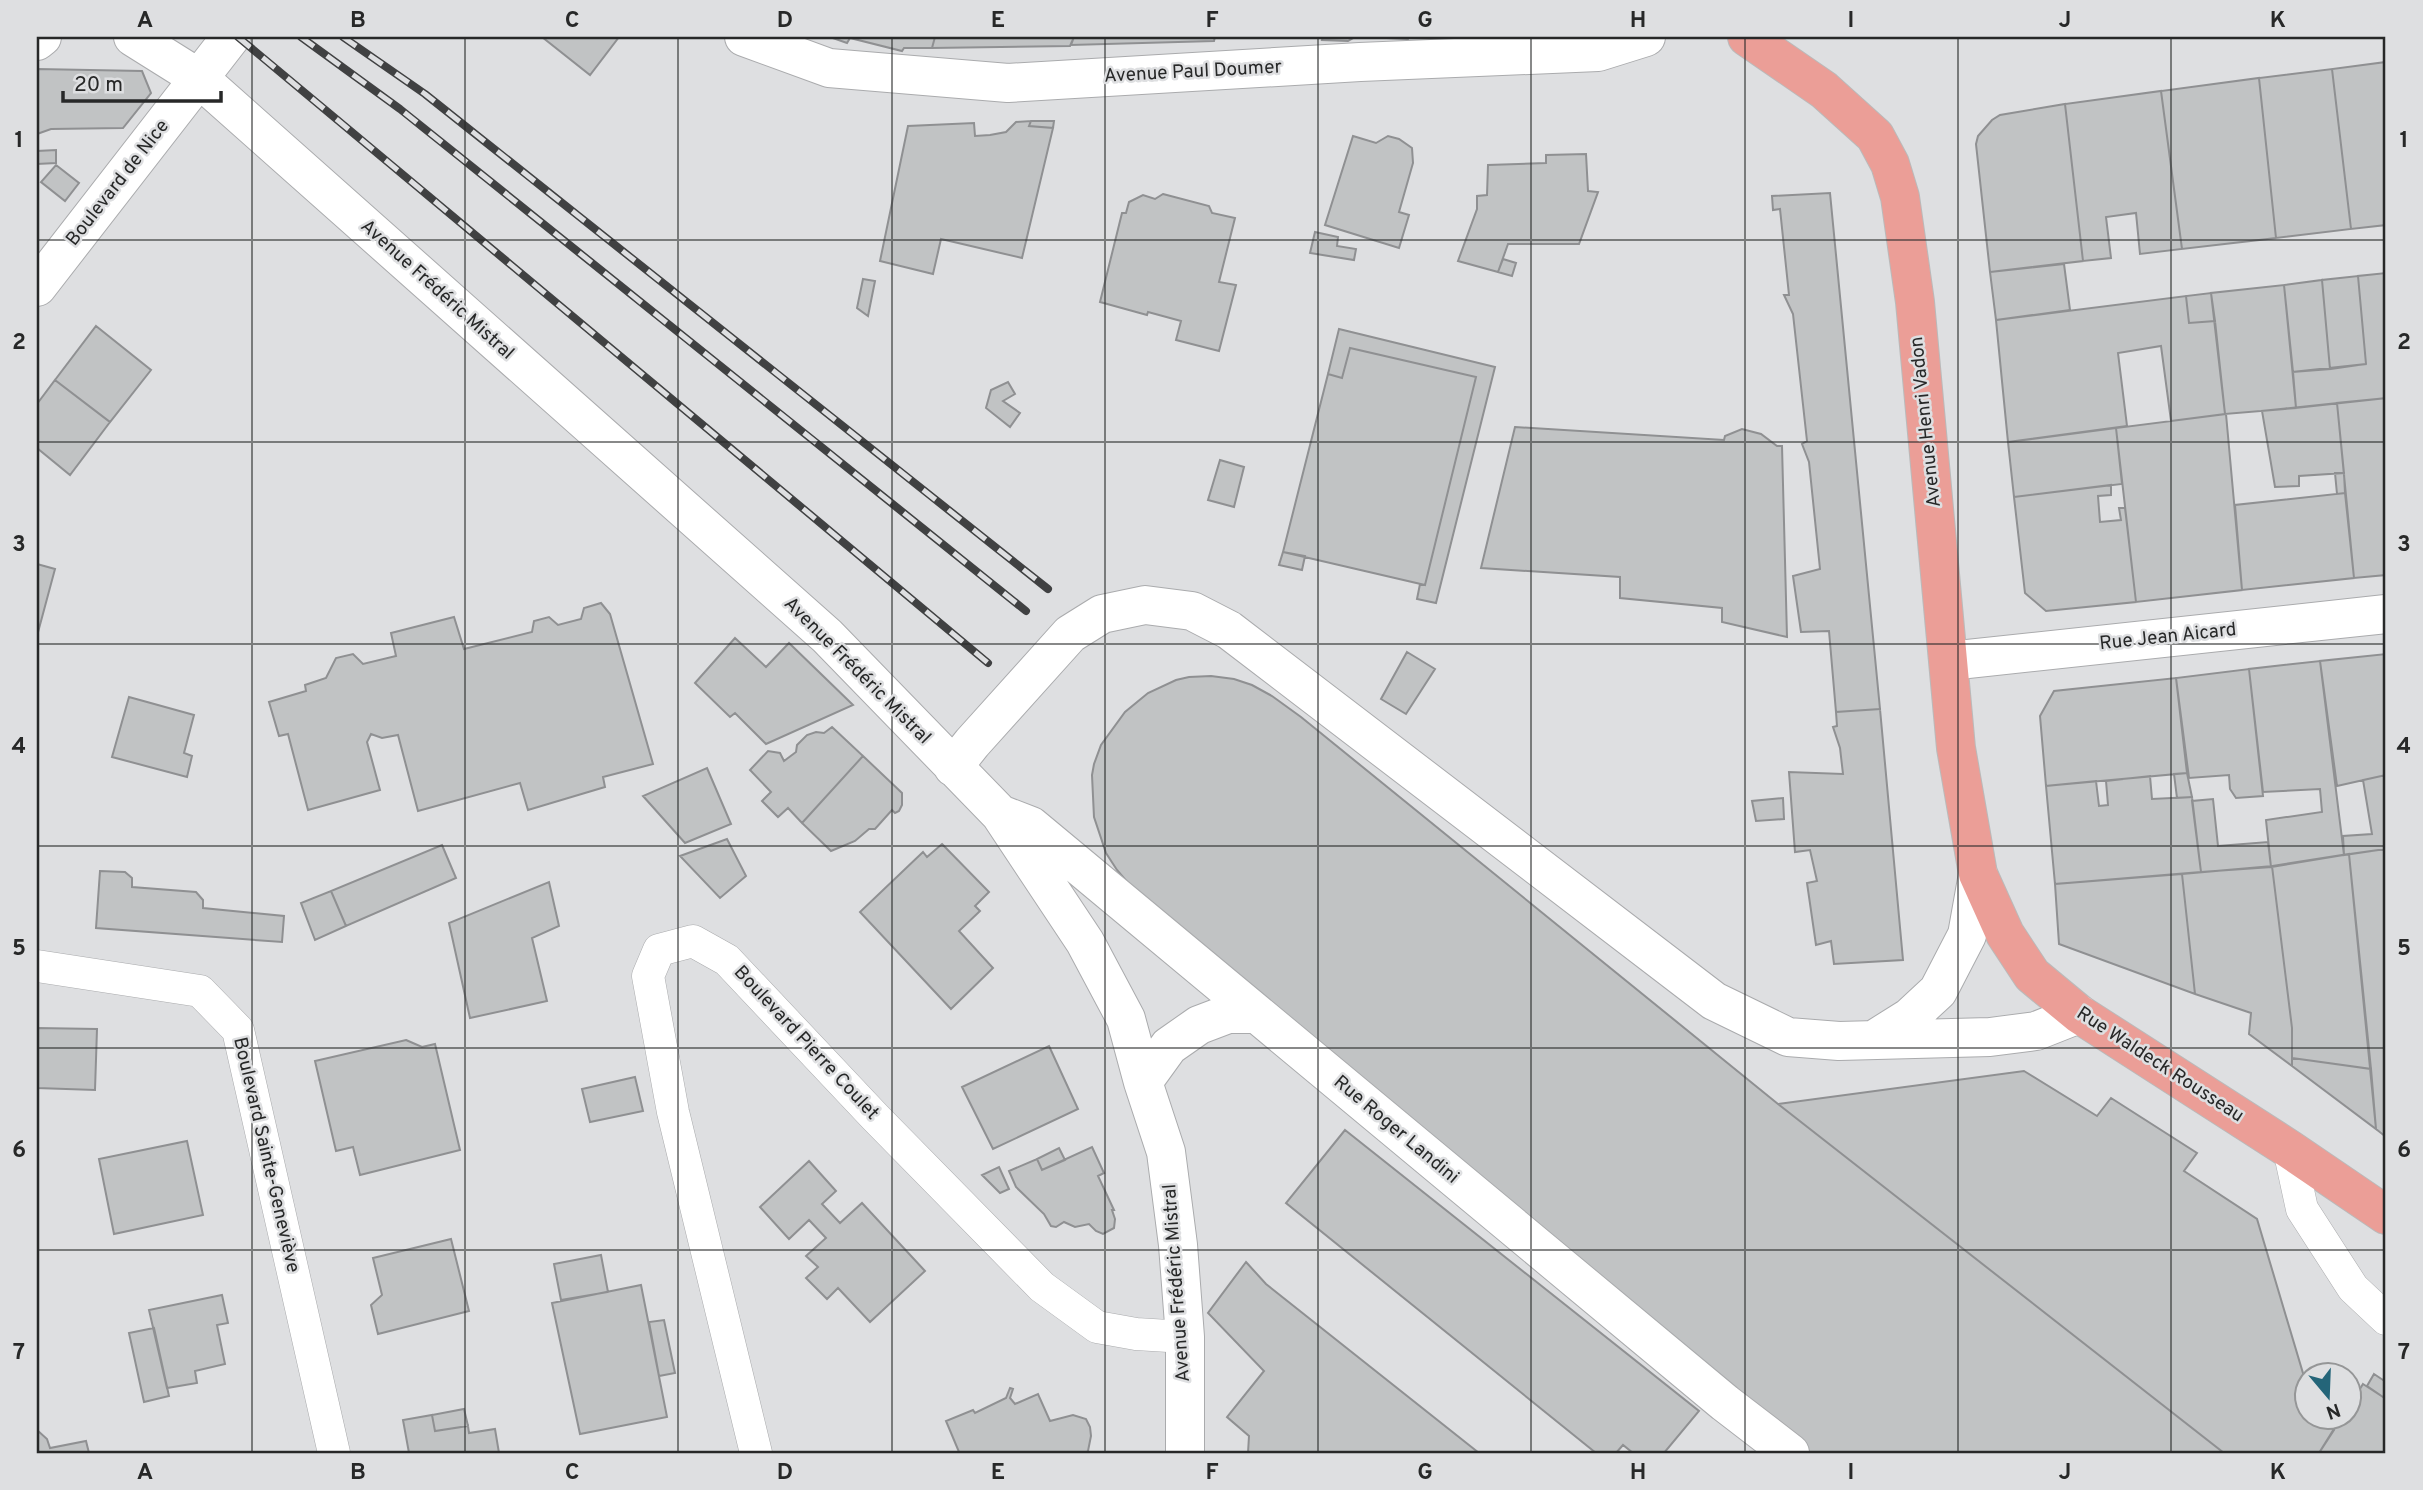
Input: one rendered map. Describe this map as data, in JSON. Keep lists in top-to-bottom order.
{
  "streets": {
    "main road": ["Avenue Henri Vadon", "Rue Waldeck Rousseau"],
    "street": [
      "Avenue Paul Doumer",
      "Boulevard de Nice",
      "Avenue Frédéric Mistral",
      "Rue Jean Aicard",
      "Rue Roger Landini"
    ],
    "lane": ["Boulevard Pierre Coulet", "Boulevard Sainte-Geneviève"]
  },
  "crossings": [
    ["Boulevard de Nice", "Avenue Frédéric Mistral"],
    ["Avenue Frédéric Mistral", "Boulevard Pierre Coulet"],
    ["Avenue Frédéric Mistral", "Rue Roger Landini"],
    ["Avenue Henri Vadon", "Rue Jean Aicard"],
    ["Avenue Henri Vadon", "Rue Waldeck Rousseau"]
  ],
  "scale_bar": "20 m",
  "north": "bottom",
  "grid": {
    "columns": [
      "A",
      "B",
      "C",
      "D",
      "E",
      "F",
      "G",
      "H",
      "I",
      "J",
      "K"
    ],
    "rows": [
      "1",
      "2",
      "3",
      "4",
      "5",
      "6",
      "7"
    ]
  }
}
